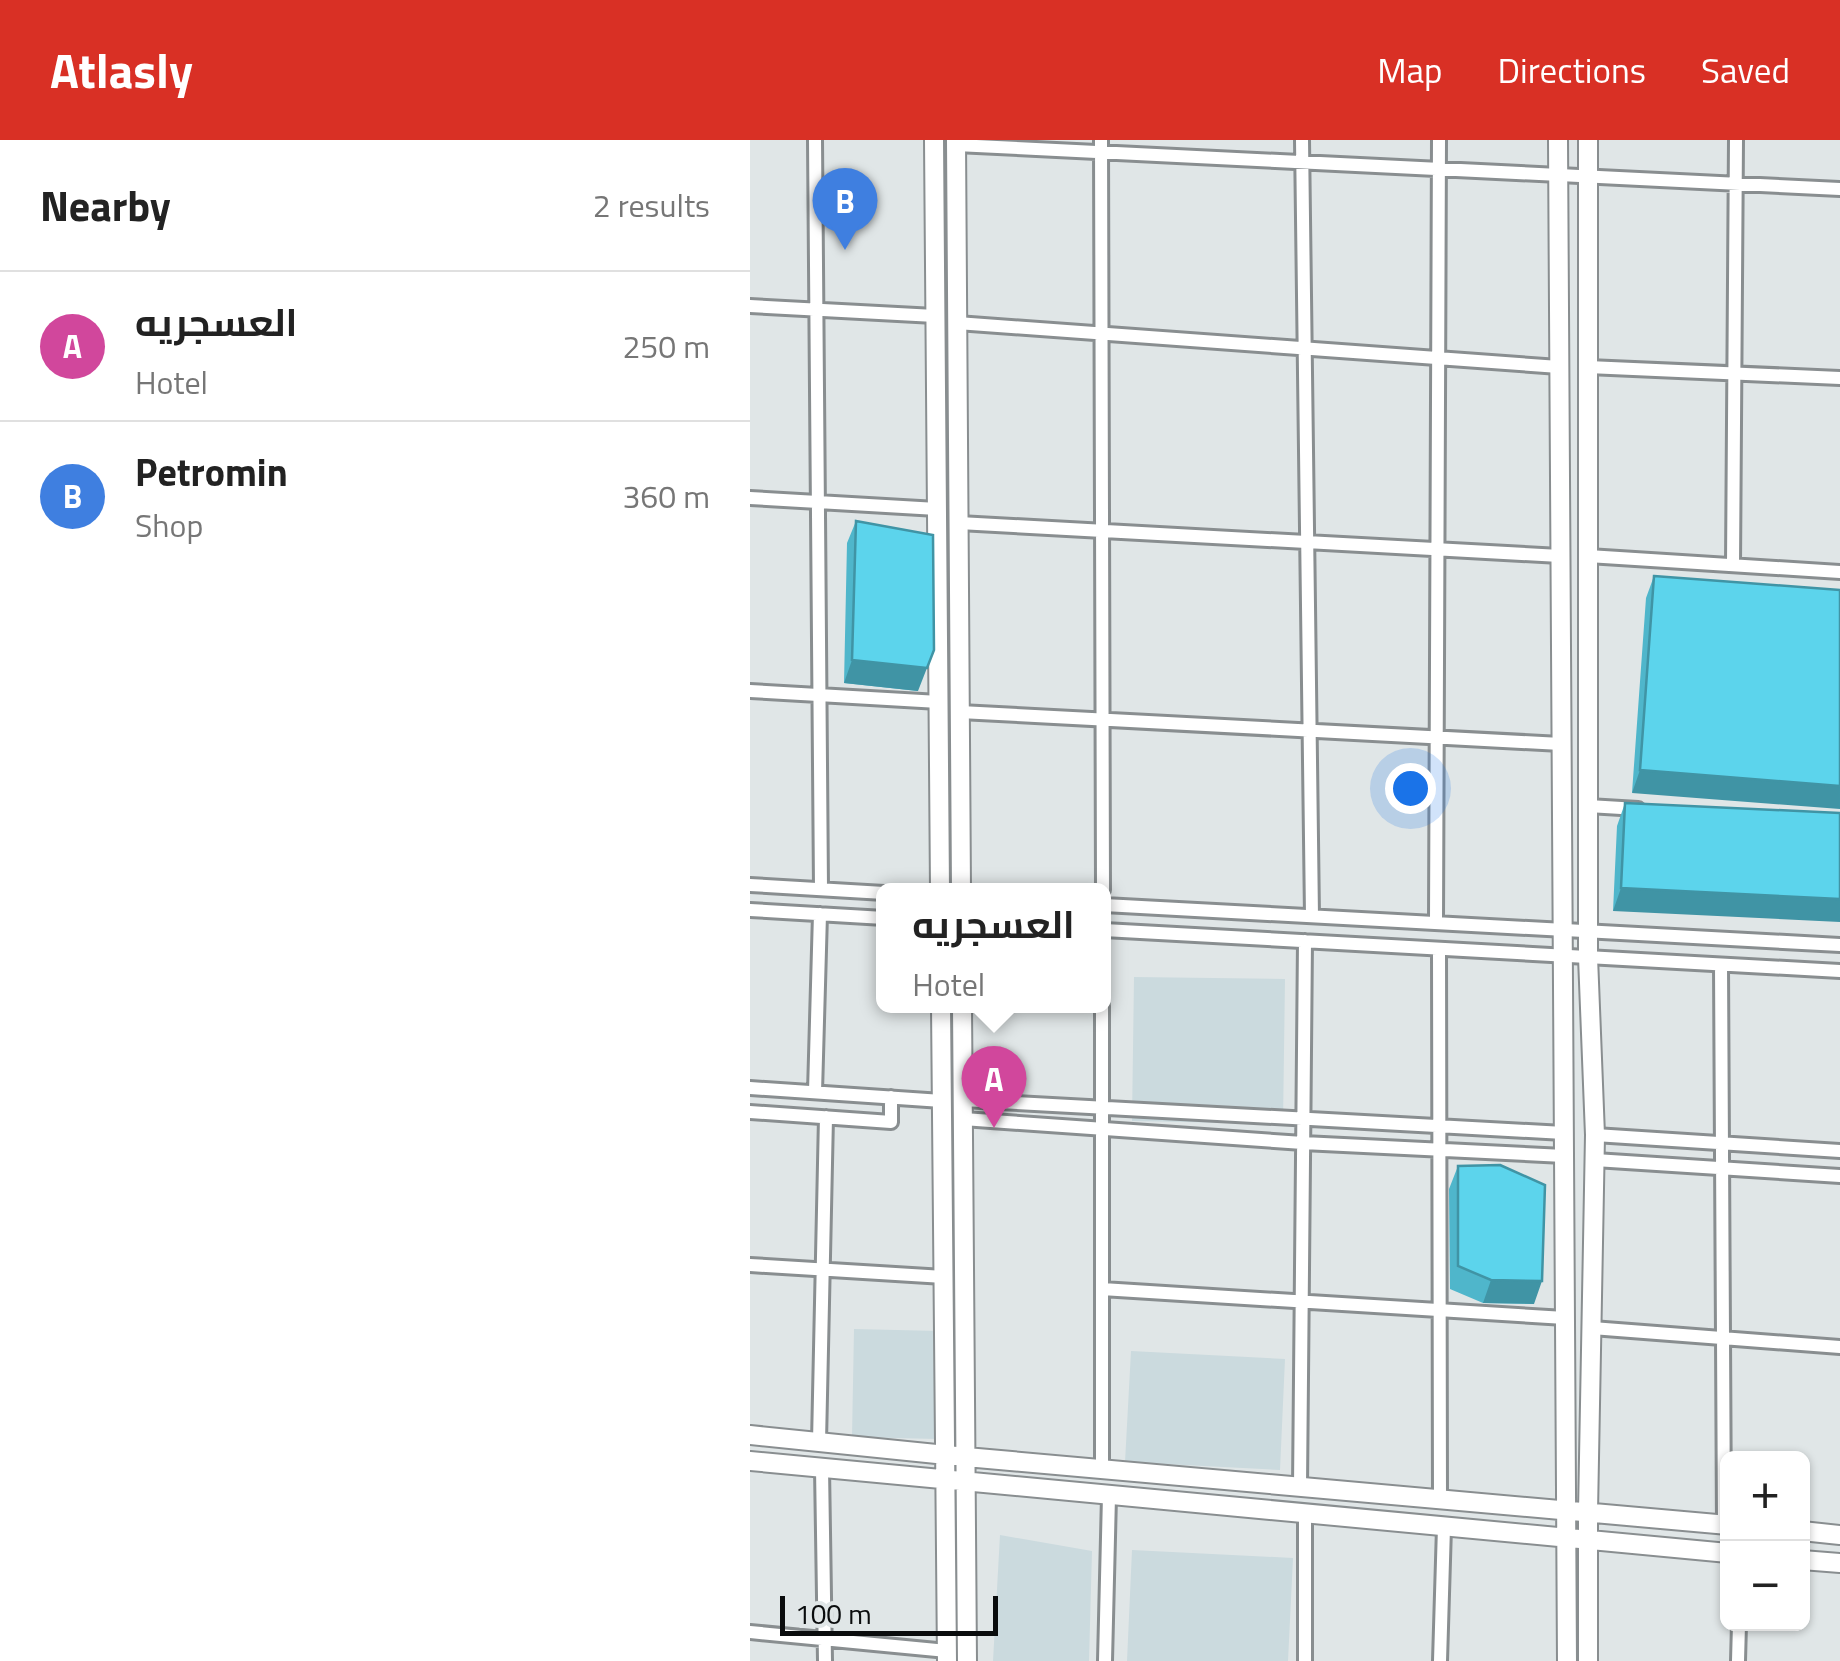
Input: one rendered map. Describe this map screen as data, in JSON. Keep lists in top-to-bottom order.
{
  "scale_bar": "100 m",
  "page": {
    "header": "Atlasly",
    "nav": ["Map", "Directions", "Saved"],
    "heading": ["Nearby", "2 results"],
    "pins": ["B", "A"],
    "list": [
      {
        "mark": "A",
        "name": "العسجريه",
        "note": "Hotel",
        "value": "250 m"
      },
      {
        "mark": "B",
        "name": "Petromin",
        "note": "Shop",
        "value": "360 m"
      }
    ],
    "popup": ["العسجريه", "Hotel"],
    "map_buttons": ["+", "−"],
    "scale": "100 m"
  }
}
